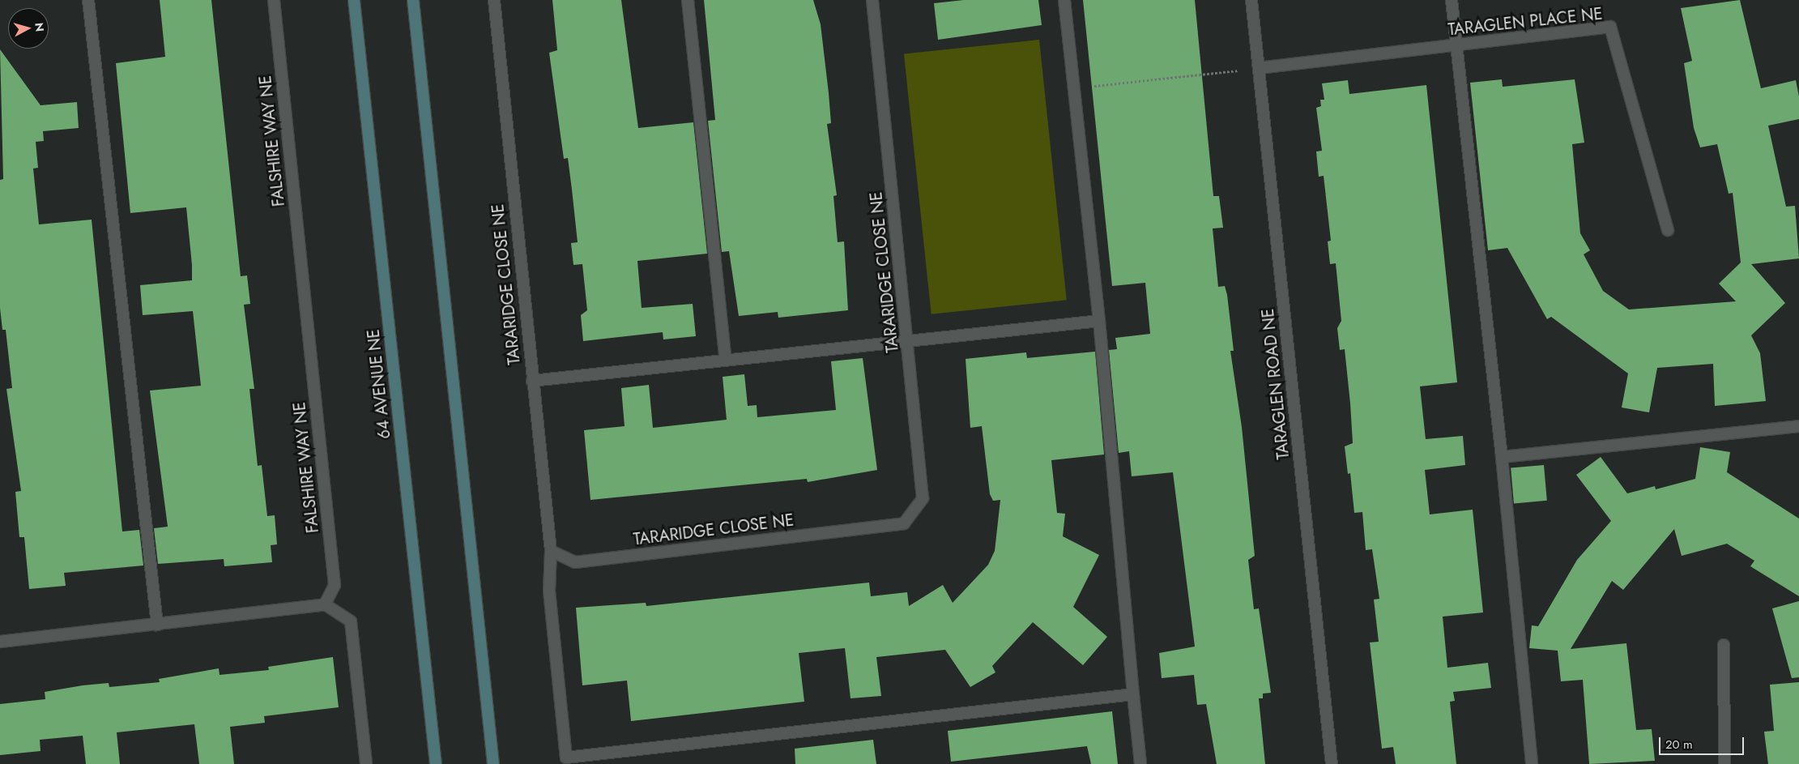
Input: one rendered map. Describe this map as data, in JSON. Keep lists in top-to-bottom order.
{
  "streets": {
    "main road": ["64 AVENUE NE"],
    "street": [
      "TARAGLEN PLACE NE",
      "FALSHIRE WAY NE",
      "TARARIDGE CLOSE NE",
      "TARAGLEN ROAD NE"
    ]
  },
  "crossings": [
    ["TARAGLEN PLACE NE", "TARAGLEN ROAD NE"]
  ],
  "scale_bar": "20 m",
  "north": "right"
}
